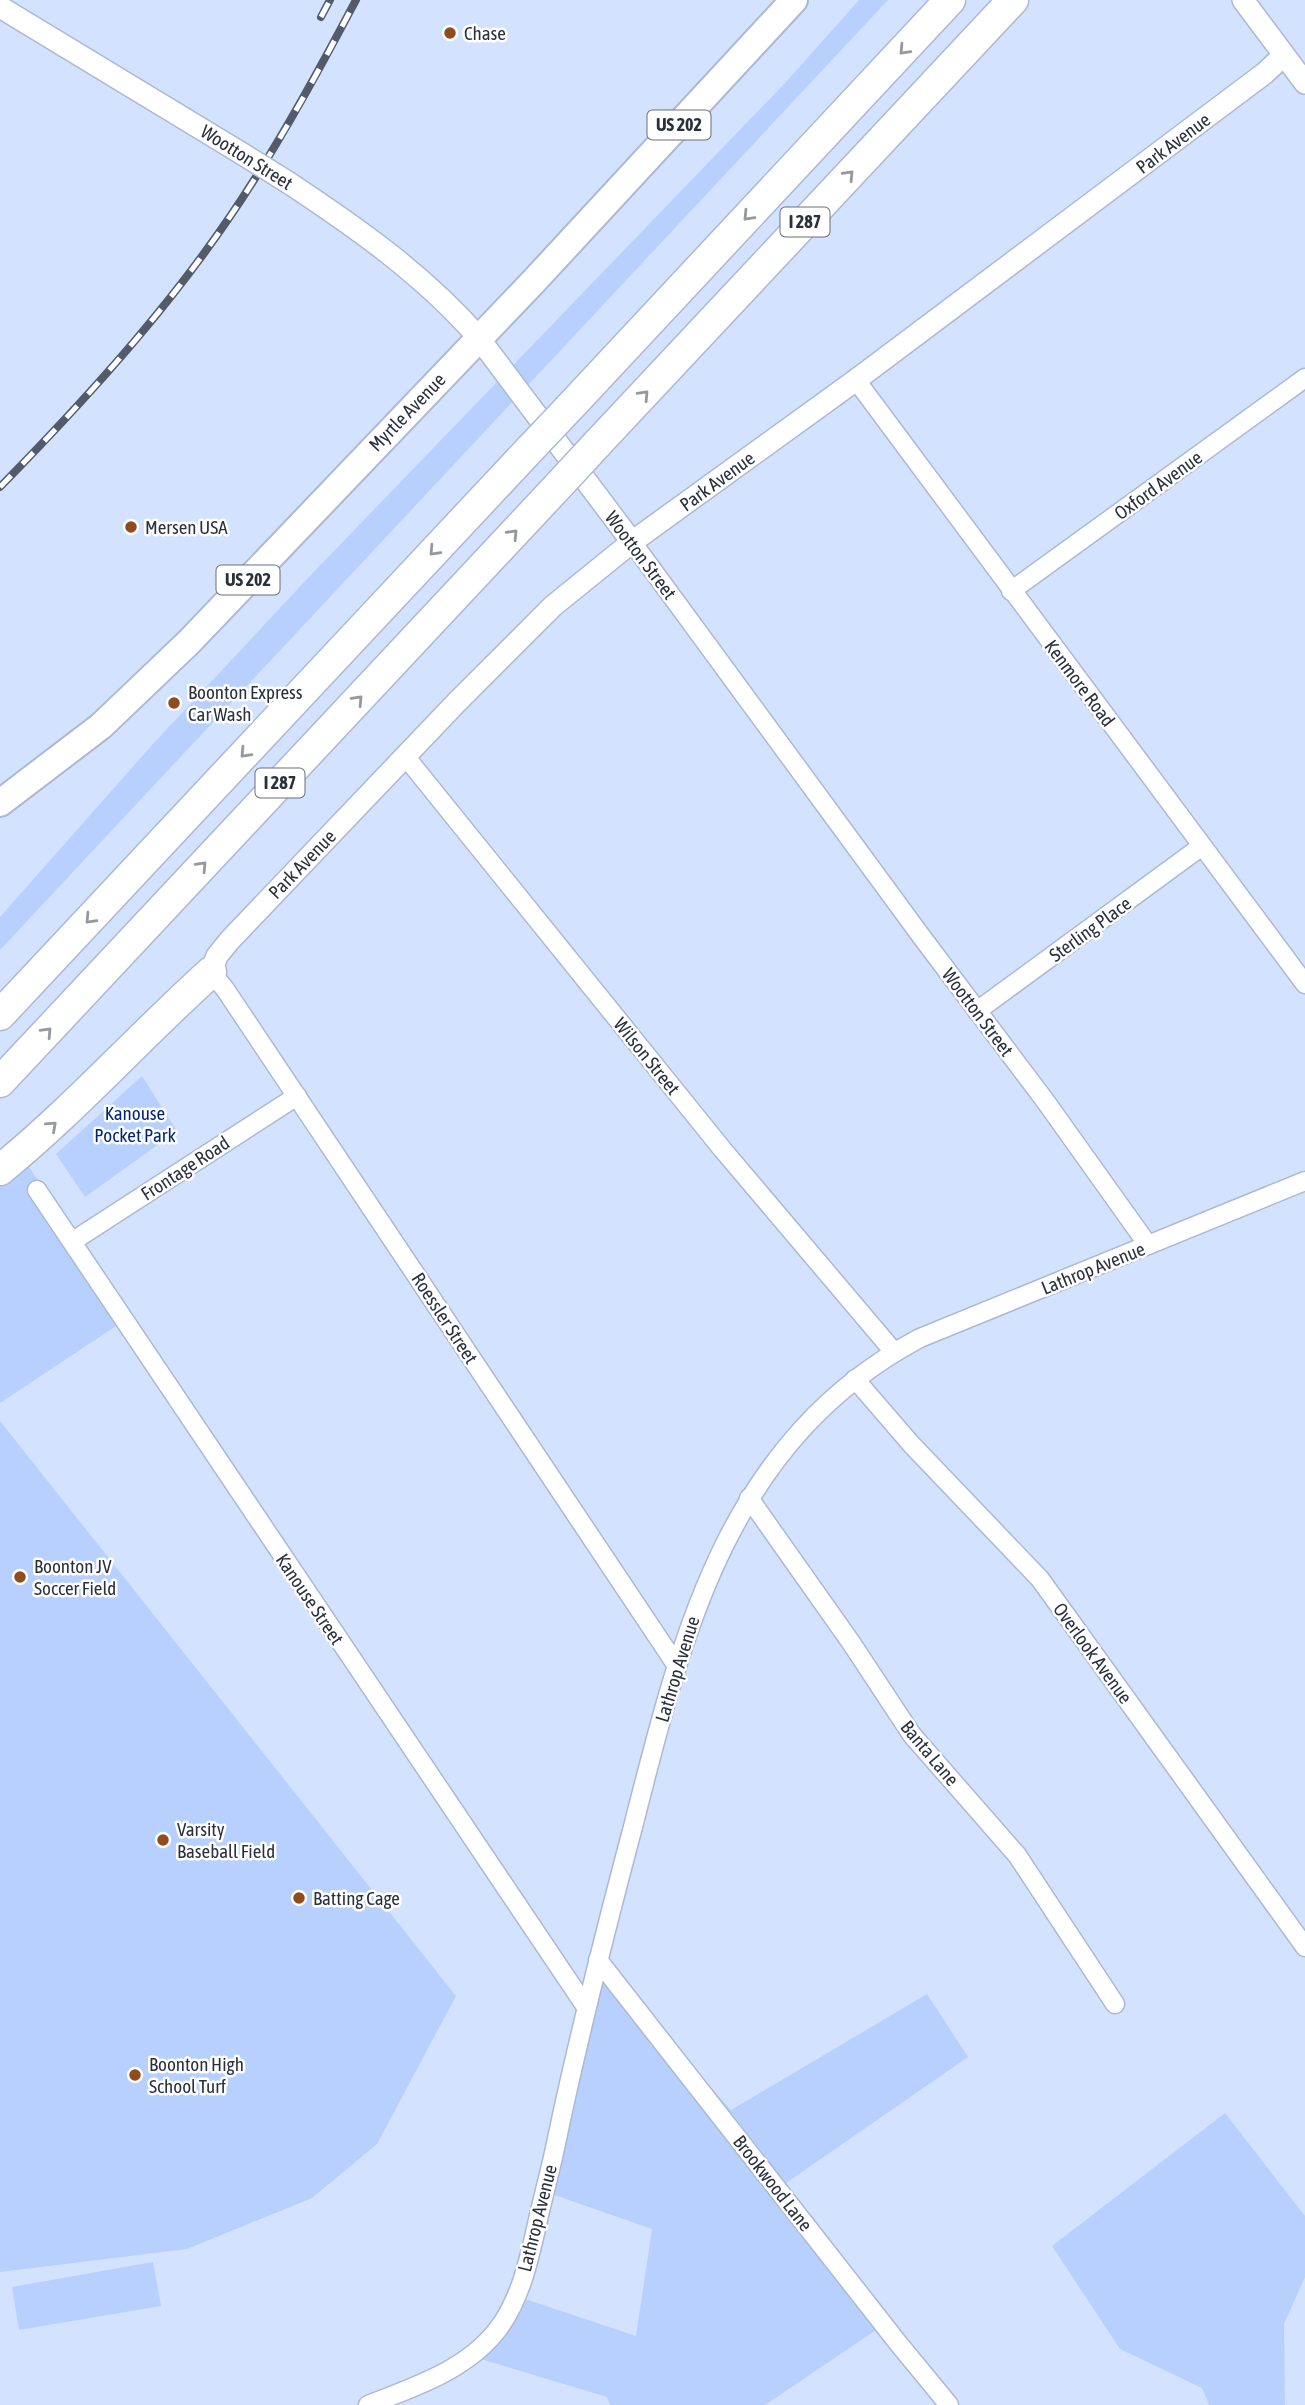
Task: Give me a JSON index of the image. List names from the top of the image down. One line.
{"streets":{"highway":["I 287"],"main road":["US 202","Myrtle Avenue"],"street":["Park Avenue","Wootton Street","Oxford Avenue","Kenmore Road","Sterling Place","Wilson Street","Frontage Road","Lathrop Avenue","Roessler Street","Kanouse Street","Overlook Avenue","Banta Lane","Brookwood Lane"]},"crossings":[["Park Avenue","Wootton Street"],["Park Avenue","Kenmore Road"],["Park Avenue","Wilson Street"],["Park Avenue","Roessler Street"],["Wootton Street","Myrtle Avenue"],["Wootton Street","Sterling Place"],["Wootton Street","Lathrop Avenue"],["Oxford Avenue","Kenmore Road"],["Kenmore Road","Sterling Place"],["Wilson Street","Lathrop Avenue"],["Frontage Road","Roessler Street"],["Frontage Road","Kanouse Street"],["Lathrop Avenue","Roessler Street"],["Lathrop Avenue","Kanouse Street"],["Lathrop Avenue","Overlook Avenue"],["Lathrop Avenue","Banta Lane"],["Lathrop Avenue","Brookwood Lane"]],"parks":["Kanouse Pocket Park"],"places":["Chase","Mersen USA","Boonton Express Car Wash","Boonton JV Soccer Field","Varsity Baseball Field","Batting Cage","Boonton High School Turf"]}
